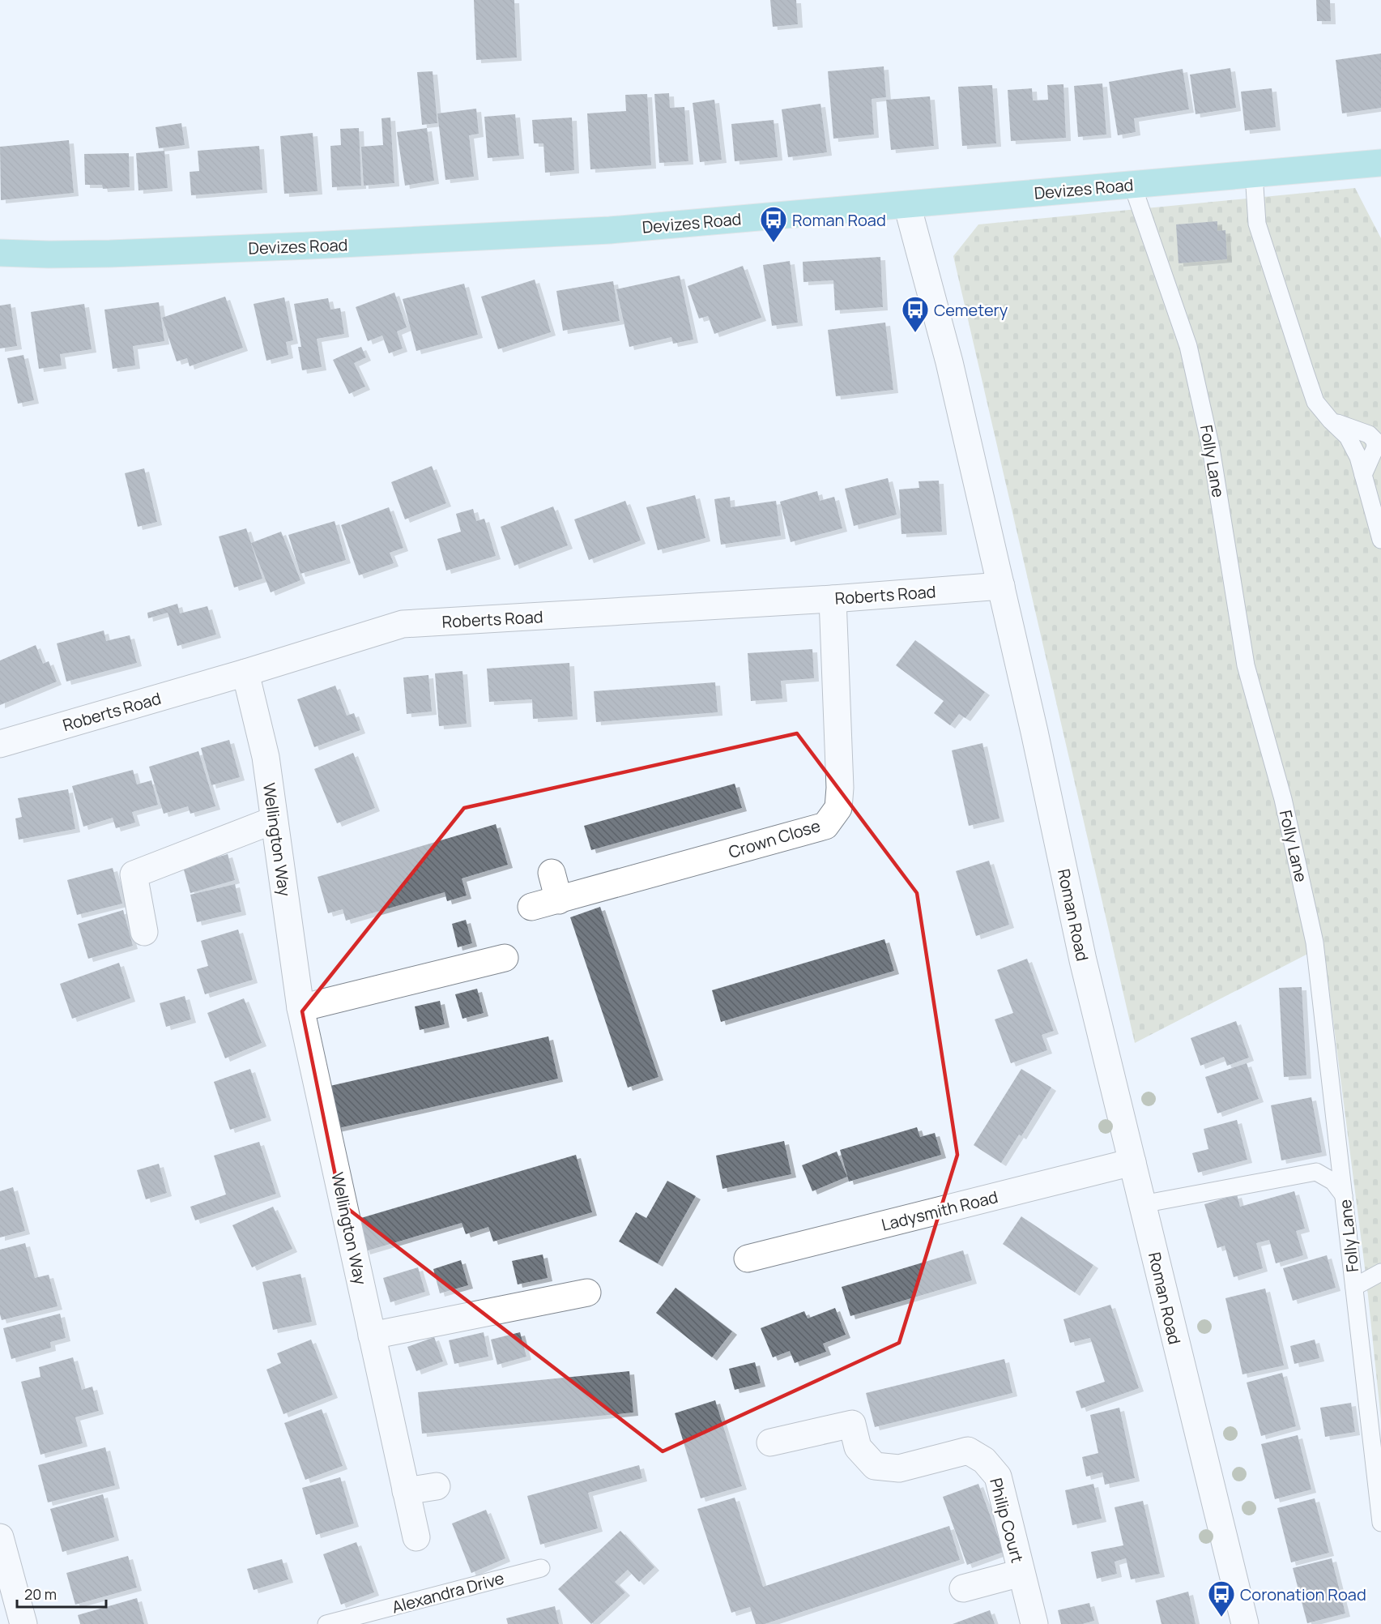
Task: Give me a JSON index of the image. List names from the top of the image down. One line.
{"streets":{"main road":["Devizes Road"],"street":["Roberts Road","Crown Close","Wellington Way","Roman Road","Ladysmith Road","Philip Court"],"lane":["Folly Lane","Alexandra Drive"]},"crossings":[["Devizes Road","Folly Lane"],["Devizes Road","Roman Road"],["Roberts Road","Crown Close"],["Roberts Road","Wellington Way"],["Roberts Road","Roman Road"],["Roman Road","Ladysmith Road"]],"places":{"bus stop":["Roman Road","Cemetery","Coronation Road"]},"scale_bar":"20 m"}
